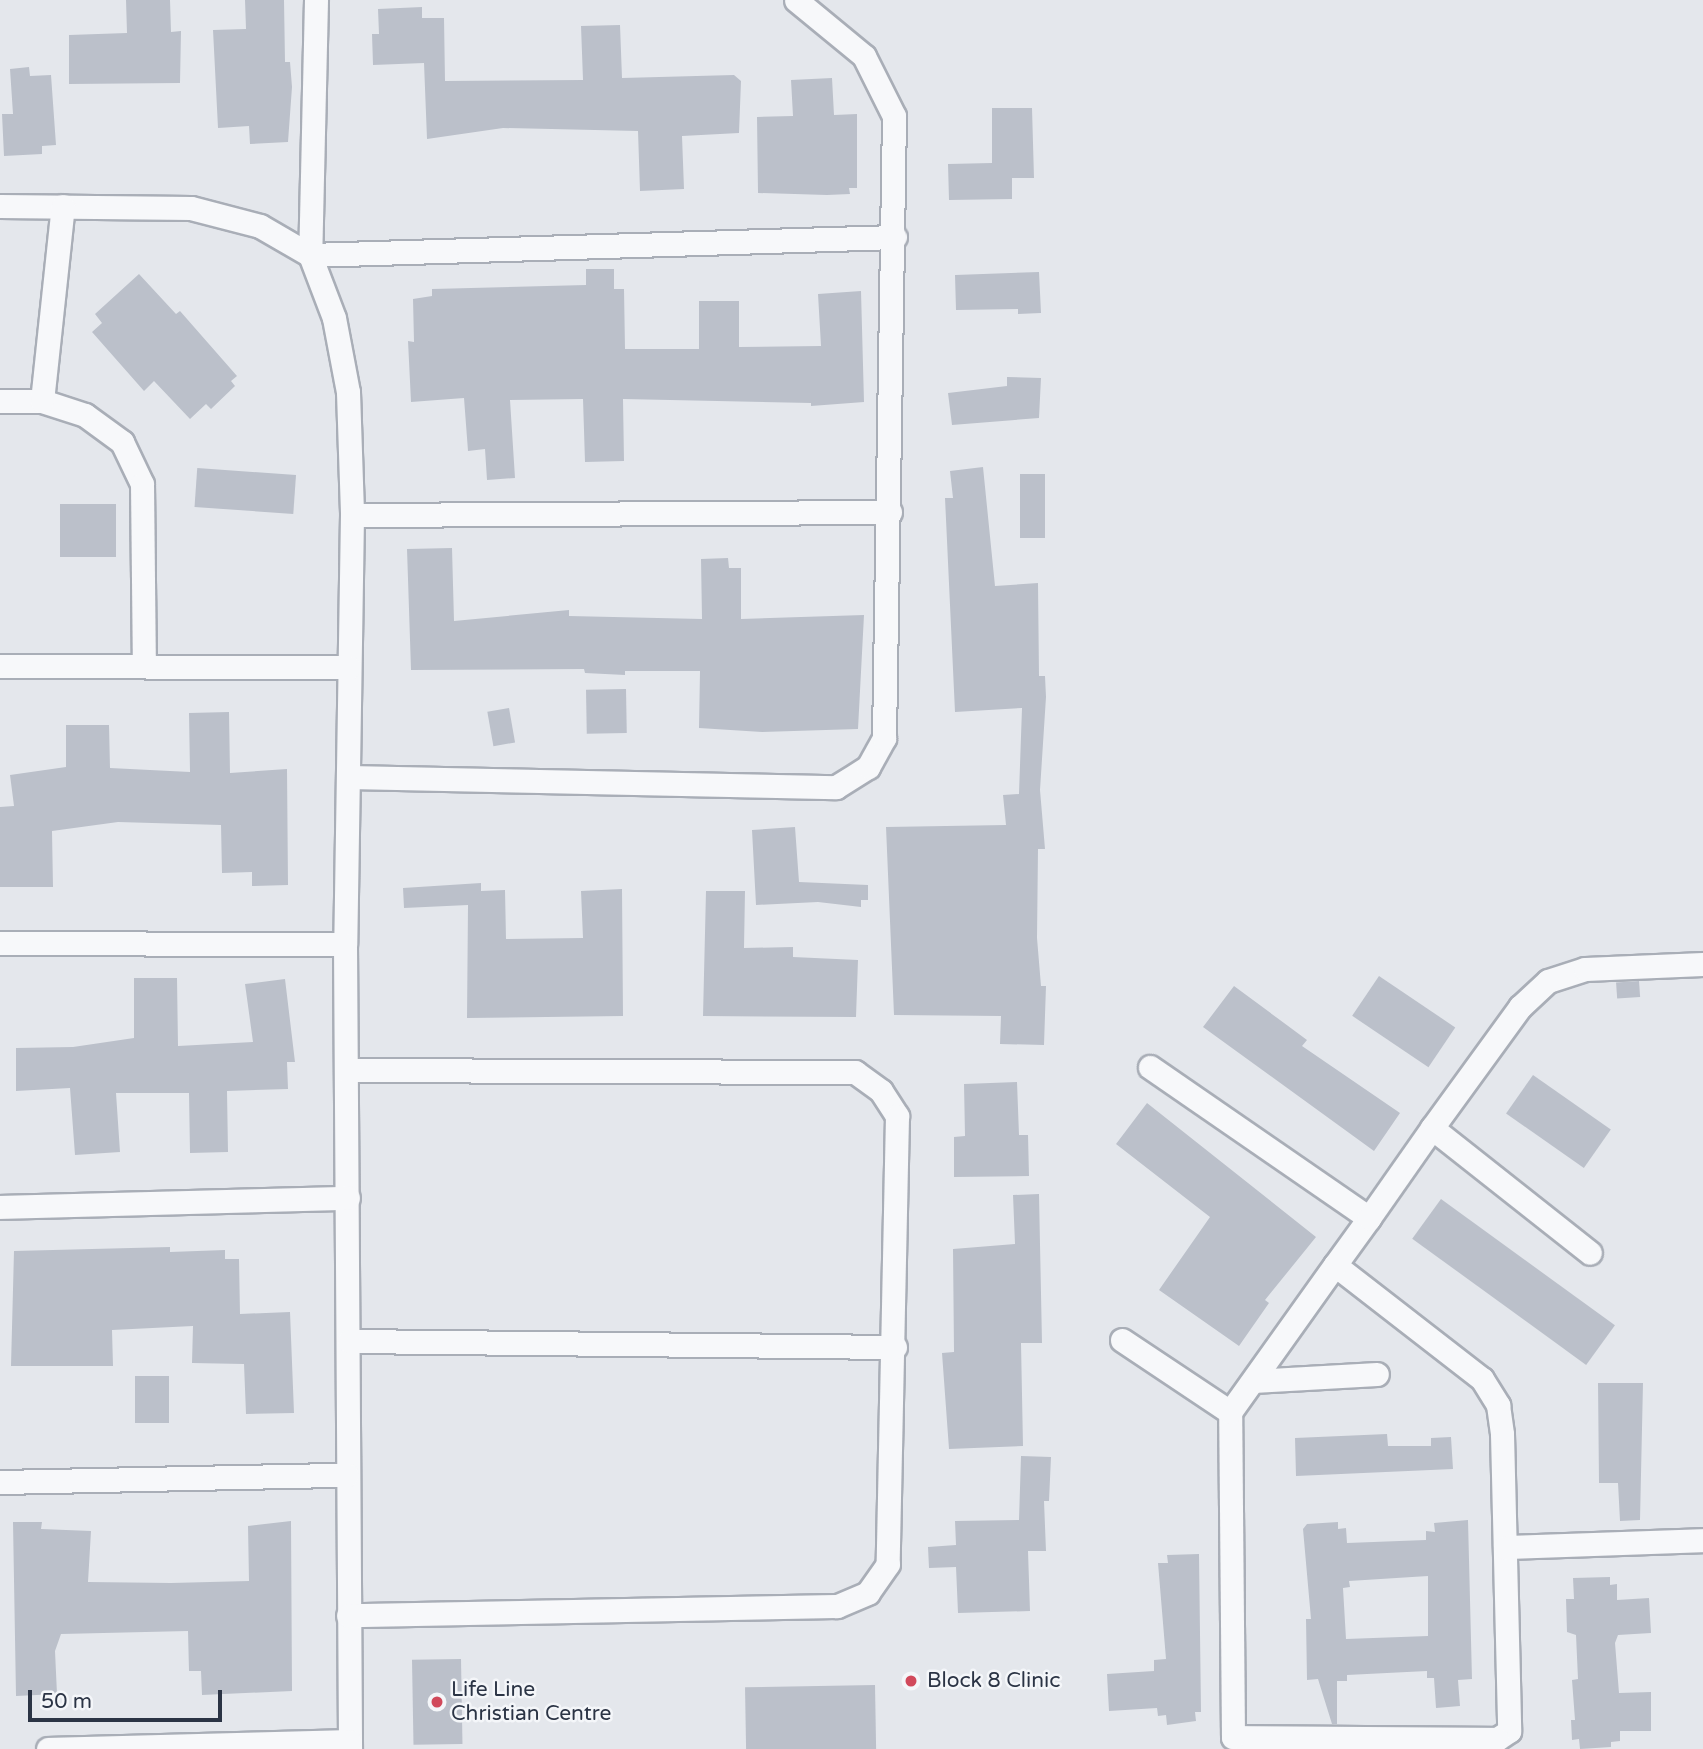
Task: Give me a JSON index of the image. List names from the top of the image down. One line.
{"places":["Block 8 Clinic","Life Line Christian Centre"],"scale_bar":"50 m"}
